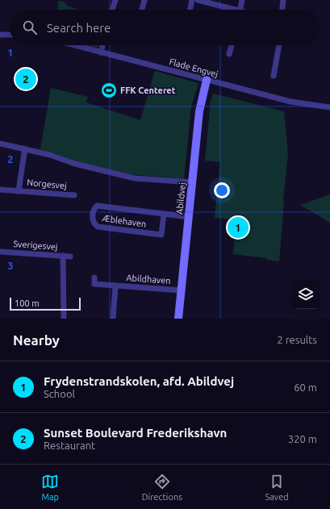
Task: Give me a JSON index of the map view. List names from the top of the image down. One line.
{"streets":{"street":["Flade Engvej","Norgesvej","Abildvej","Æblehaven","Sverigesvej","Abildhaven"]},"crossings":[["Flade Engvej","Abildvej"],["Abildvej","Æblehaven"],["Abildvej","Abildhaven"]],"places":{"sports":["FFK Centeret"]},"scale_bar":"100 m","page":{"search":"Search here","pins":["2","1"],"scale":"100 m","heading":["Nearby","2 results"],"list":[{"mark":"1","name":"Frydenstrandskolen, afd. Abildvej","note":"School","value":"60 m"},{"mark":"2","name":"Sunset Boulevard Frederikshavn","note":"Restaurant","value":"320 m"}],"nav":["Map","Directions","Saved"]},"grid":{"rows":["1","2","3"]}}
